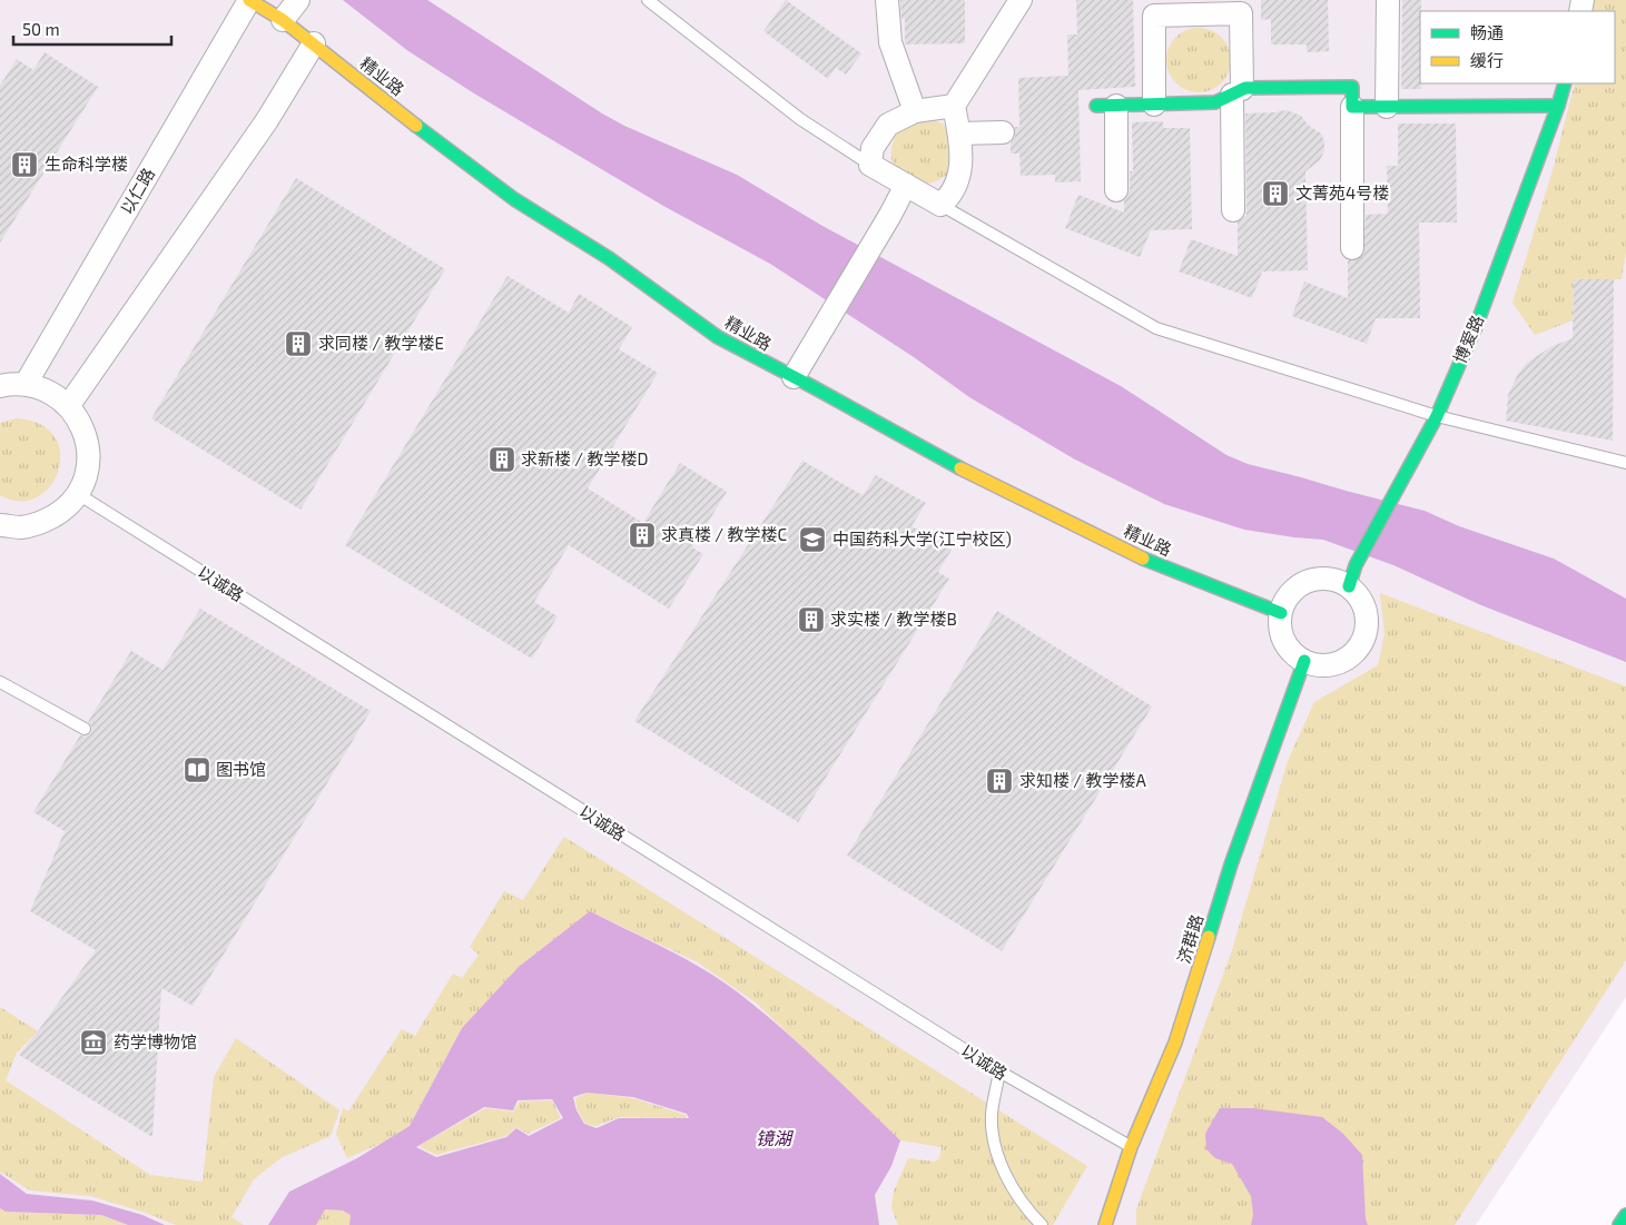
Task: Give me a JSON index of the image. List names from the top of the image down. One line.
{"streets":{"street":["精业路","以仁路","博爱路","济群路"],"lane":["以诚路"]},"crossings":[["精业路","以仁路"],["精业路","博爱路"],["精业路","济群路"],["博爱路","济群路"],["以诚路","济群路"]],"water":["镜湖"],"places":{"building":["生命科学楼","文菁苑4号楼","求同楼 / 教学楼E","求新楼 / 教学楼D","求真楼 / 教学楼C","求实楼 / 教学楼B","求知楼 / 教学楼A"],"school or university":["中国药科大学(江宁校区)"],"library":["图书馆"],"museum":["药学博物馆"]},"legend":["畅通","缓行"],"scale_bar":"50 m"}
